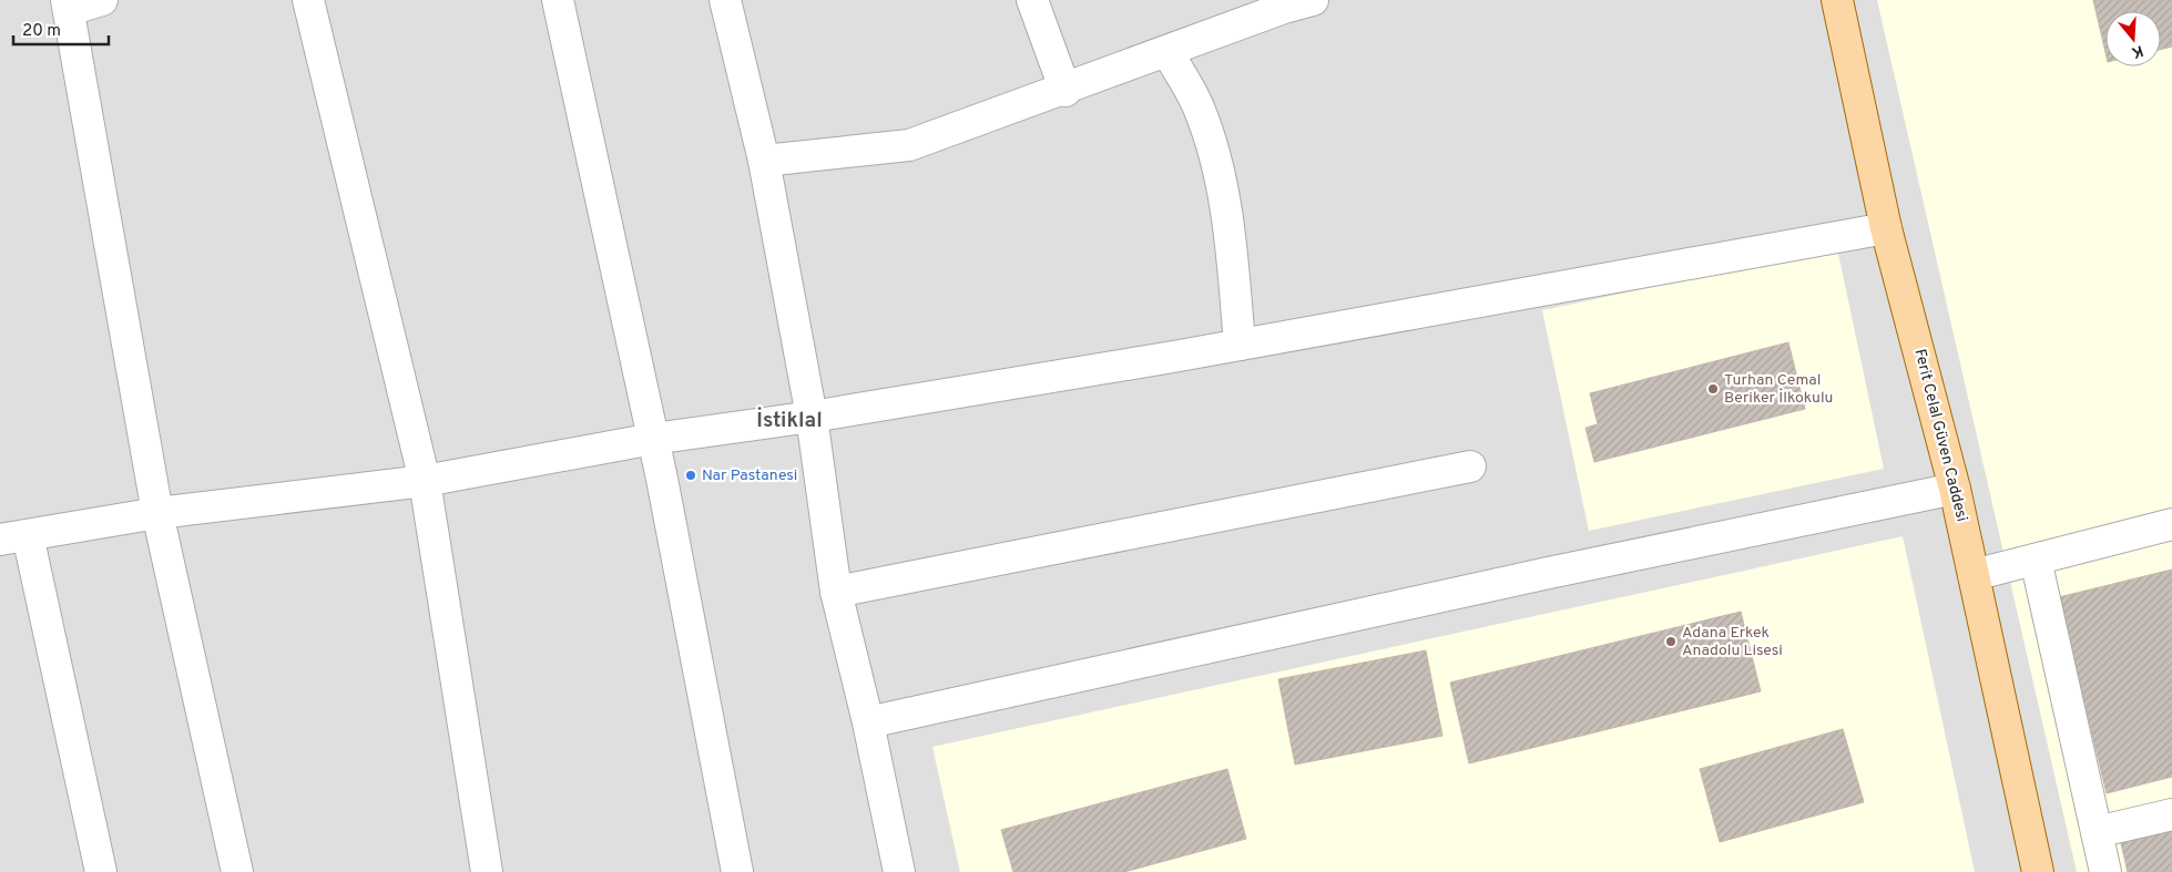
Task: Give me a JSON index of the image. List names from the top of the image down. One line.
{"streets":{"main road":["Ferit Celal Güven Caddesi"]},"districts":["İstiklal"],"places":["Turhan Cemal Beriker İlkokulu","Nar Pastanesi","Adana Erkek Anadolu Lisesi"],"scale_bar":"20 m","north":"bottom"}
